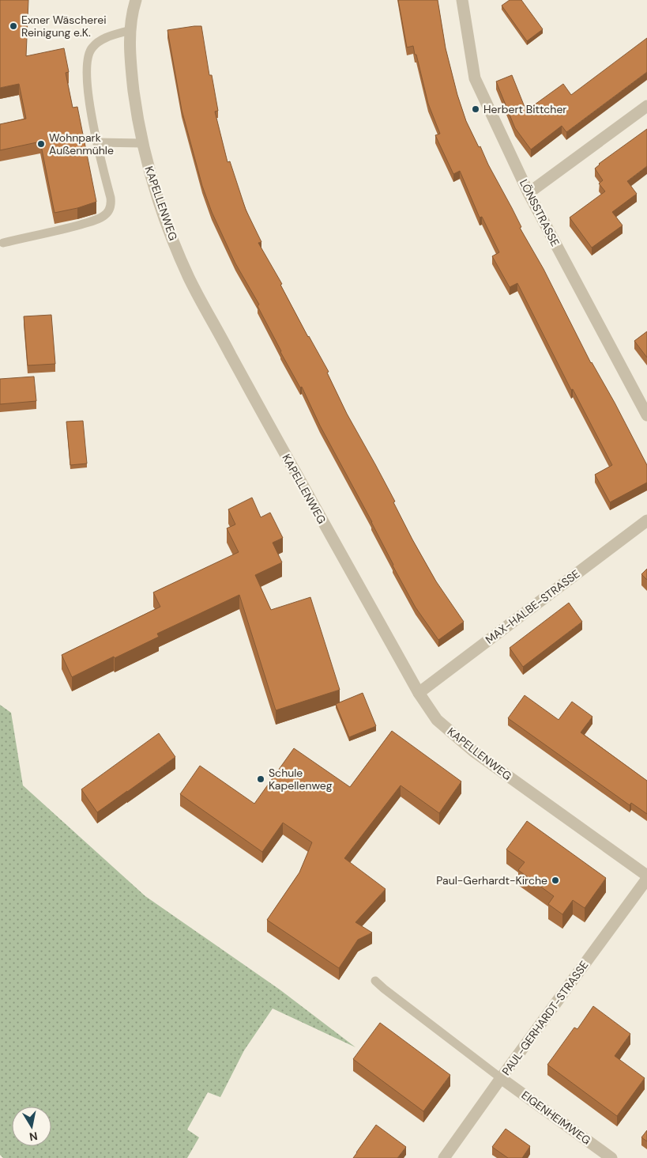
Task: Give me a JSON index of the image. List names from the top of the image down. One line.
{"streets":{"street":["KAPELLENWEG","LÖNSSTRASSE","MAX-HALBE-STRASSE","PAUL-GERHARDT-STRASSE","EIGENHEIMWEG"]},"crossings":[["KAPELLENWEG","MAX-HALBE-STRASSE"],["PAUL-GERHARDT-STRASSE","EIGENHEIMWEG"]],"places":["Exner Wäscherei Reinigung e.K.","Herbert Bittcher","Wohnpark Außenmühle","Schule Kapellenweg","Paul-Gerhardt-Kirche"],"north":"bottom"}
